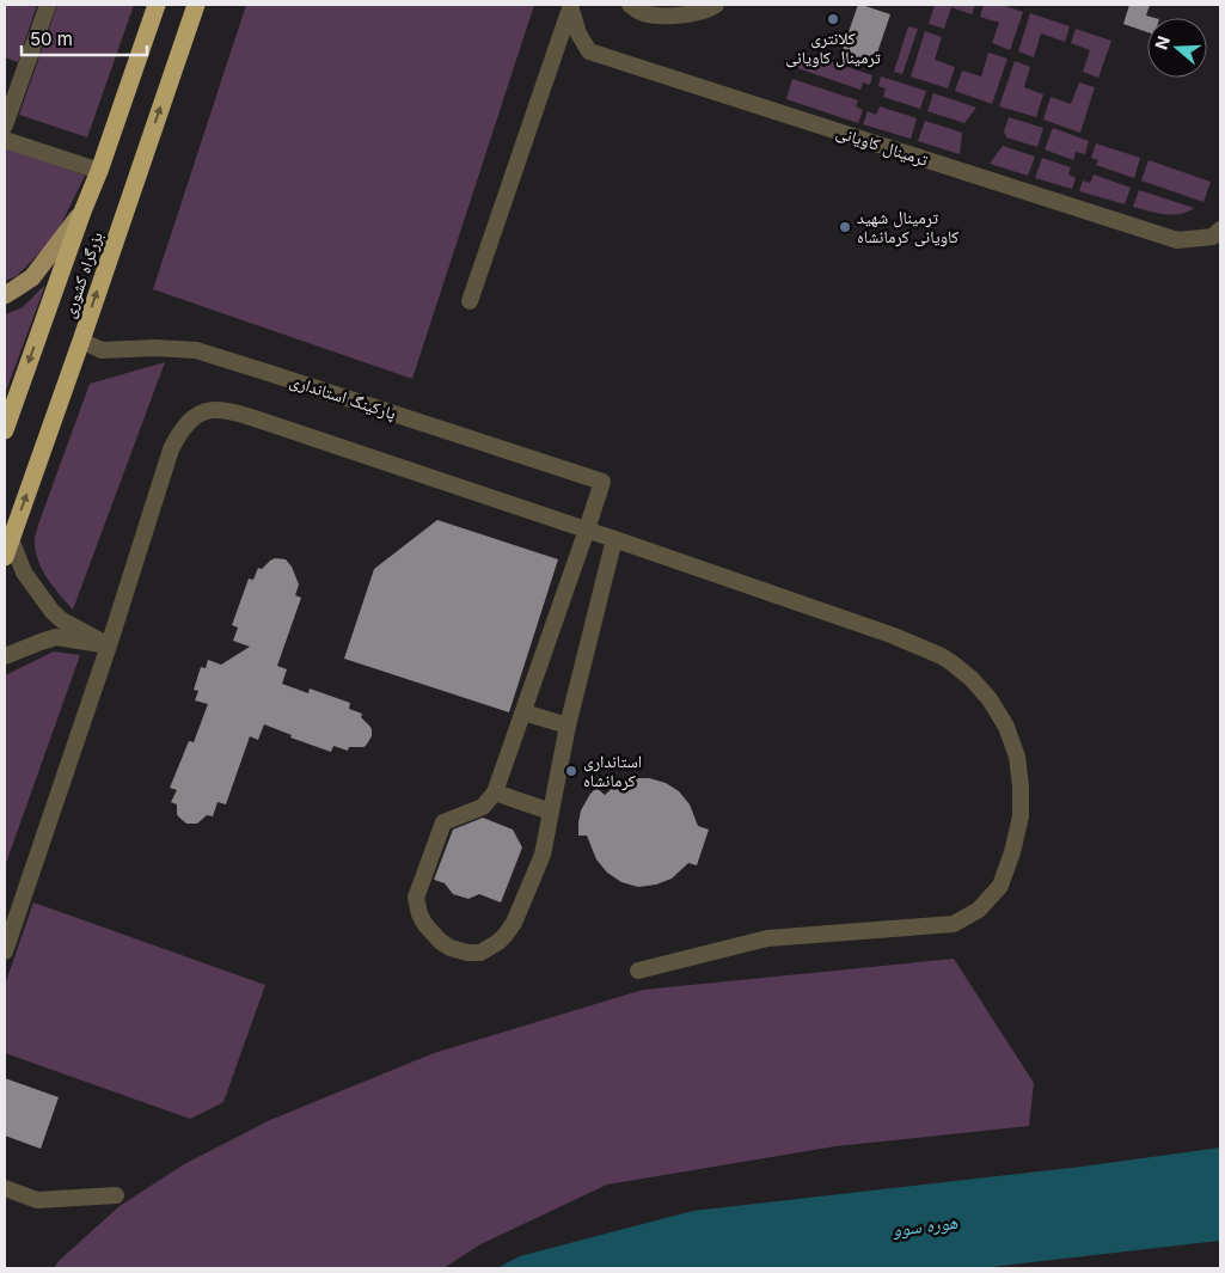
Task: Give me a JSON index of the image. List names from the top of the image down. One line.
{"streets":{"highway":["بزرگراه کشوری"],"street":["ترمینال کاویانی","پارکینگ استانداری"]},"crossings":[["بزرگراه کشوری","پارکینگ استانداری"]],"water":["هوره سوو"],"places":["کلانتری ترمینال کاویانی","ترمینال شهید کاویانی کرمانشاه","استانداری کرمانشاه"],"scale_bar":"50 m","north":"left"}
